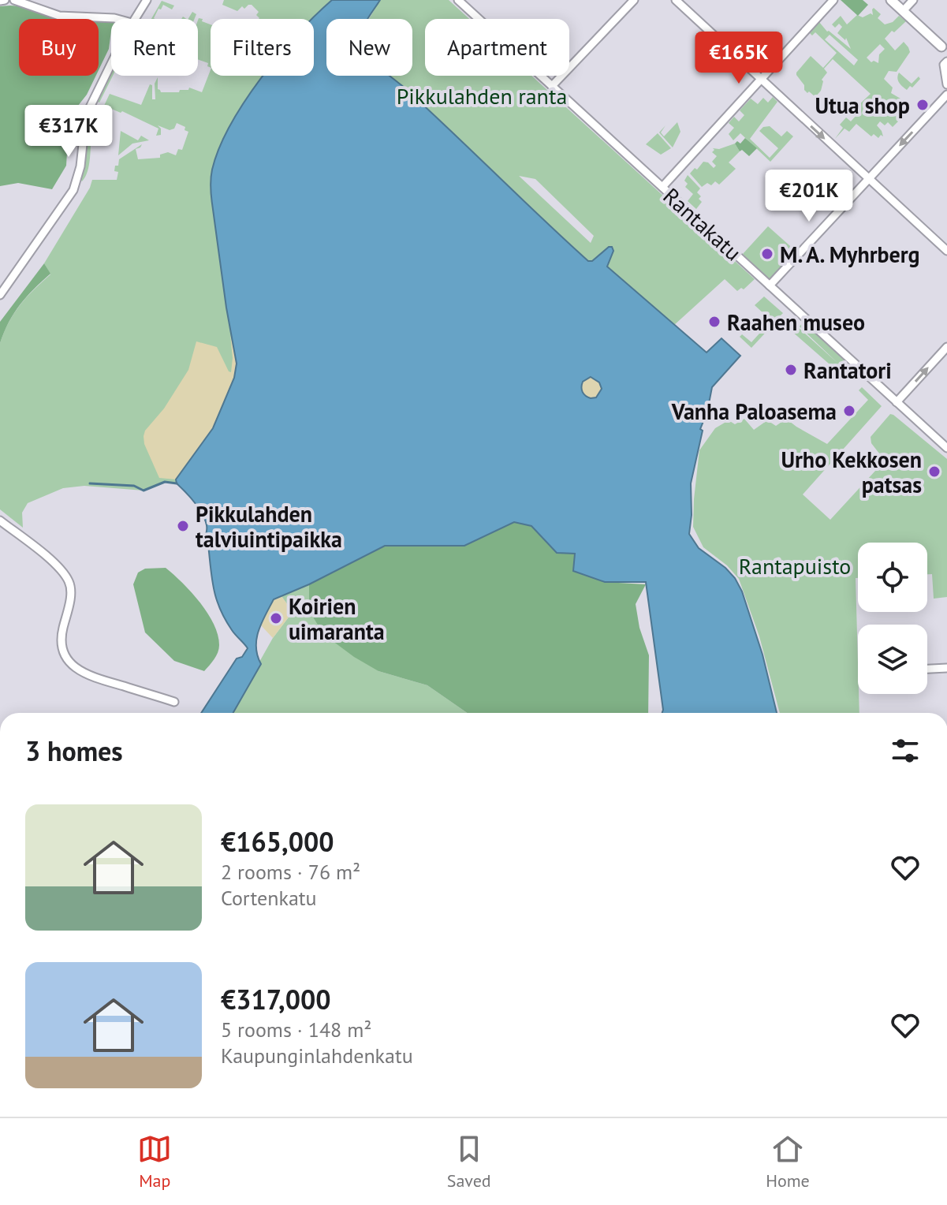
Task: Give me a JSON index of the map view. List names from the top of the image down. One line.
{"streets":{"street":["Rantakatu"]},"parks":["Pikkulahden ranta","Rantapuisto"],"places":["Utua shop","M. A. Myhrberg","Raahen museo","Rantatori","Vanha Paloasema","Urho Kekkosen patsas","Pikkulahden talviuintipaikka","Koirien uimaranta"],"page":{"chip":["Buy","Rent","Filters","New","Apartment"],"price":["€165K","€317K","€201K"],"heading":"3 homes","list":[{"name":"€165,000","note":"2 rooms · 76 m² · Cortenkatu"},{"name":"€317,000","note":"5 rooms · 148 m² · Kaupunginlahdenkatu"}],"tabs":["Map","Saved","Home"]}}
